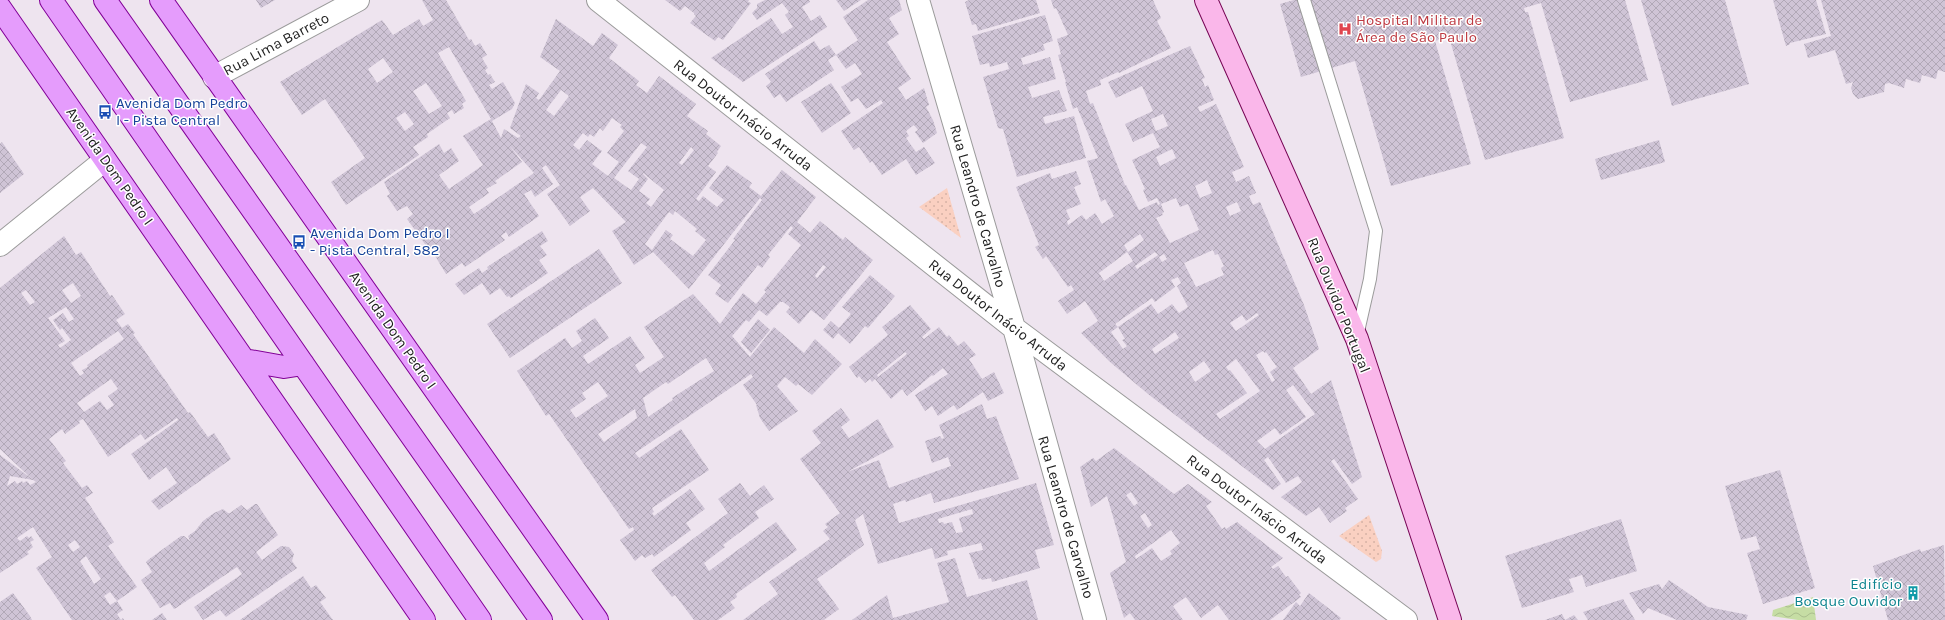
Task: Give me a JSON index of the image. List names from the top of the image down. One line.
{"streets":{"main road":["Avenida Dom Pedro I"],"street":["Rua Lima Barreto","Rua Doutor Inácio Arruda","Rua Leandro de Carvalho","Rua Ouvidor Portugal"]},"crossings":[["Rua Lima Barreto","Avenida Dom Pedro I"],["Rua Doutor Inácio Arruda","Rua Leandro de Carvalho"]],"places":{"hospital":["Hospital Militar de Área de São Paulo"],"bus stop":["Avenida Dom Pedro I - Pista Central","Avenida Dom Pedro I - Pista Central, 582"],"building":["Edifício Bosque Ouvidor"]}}
